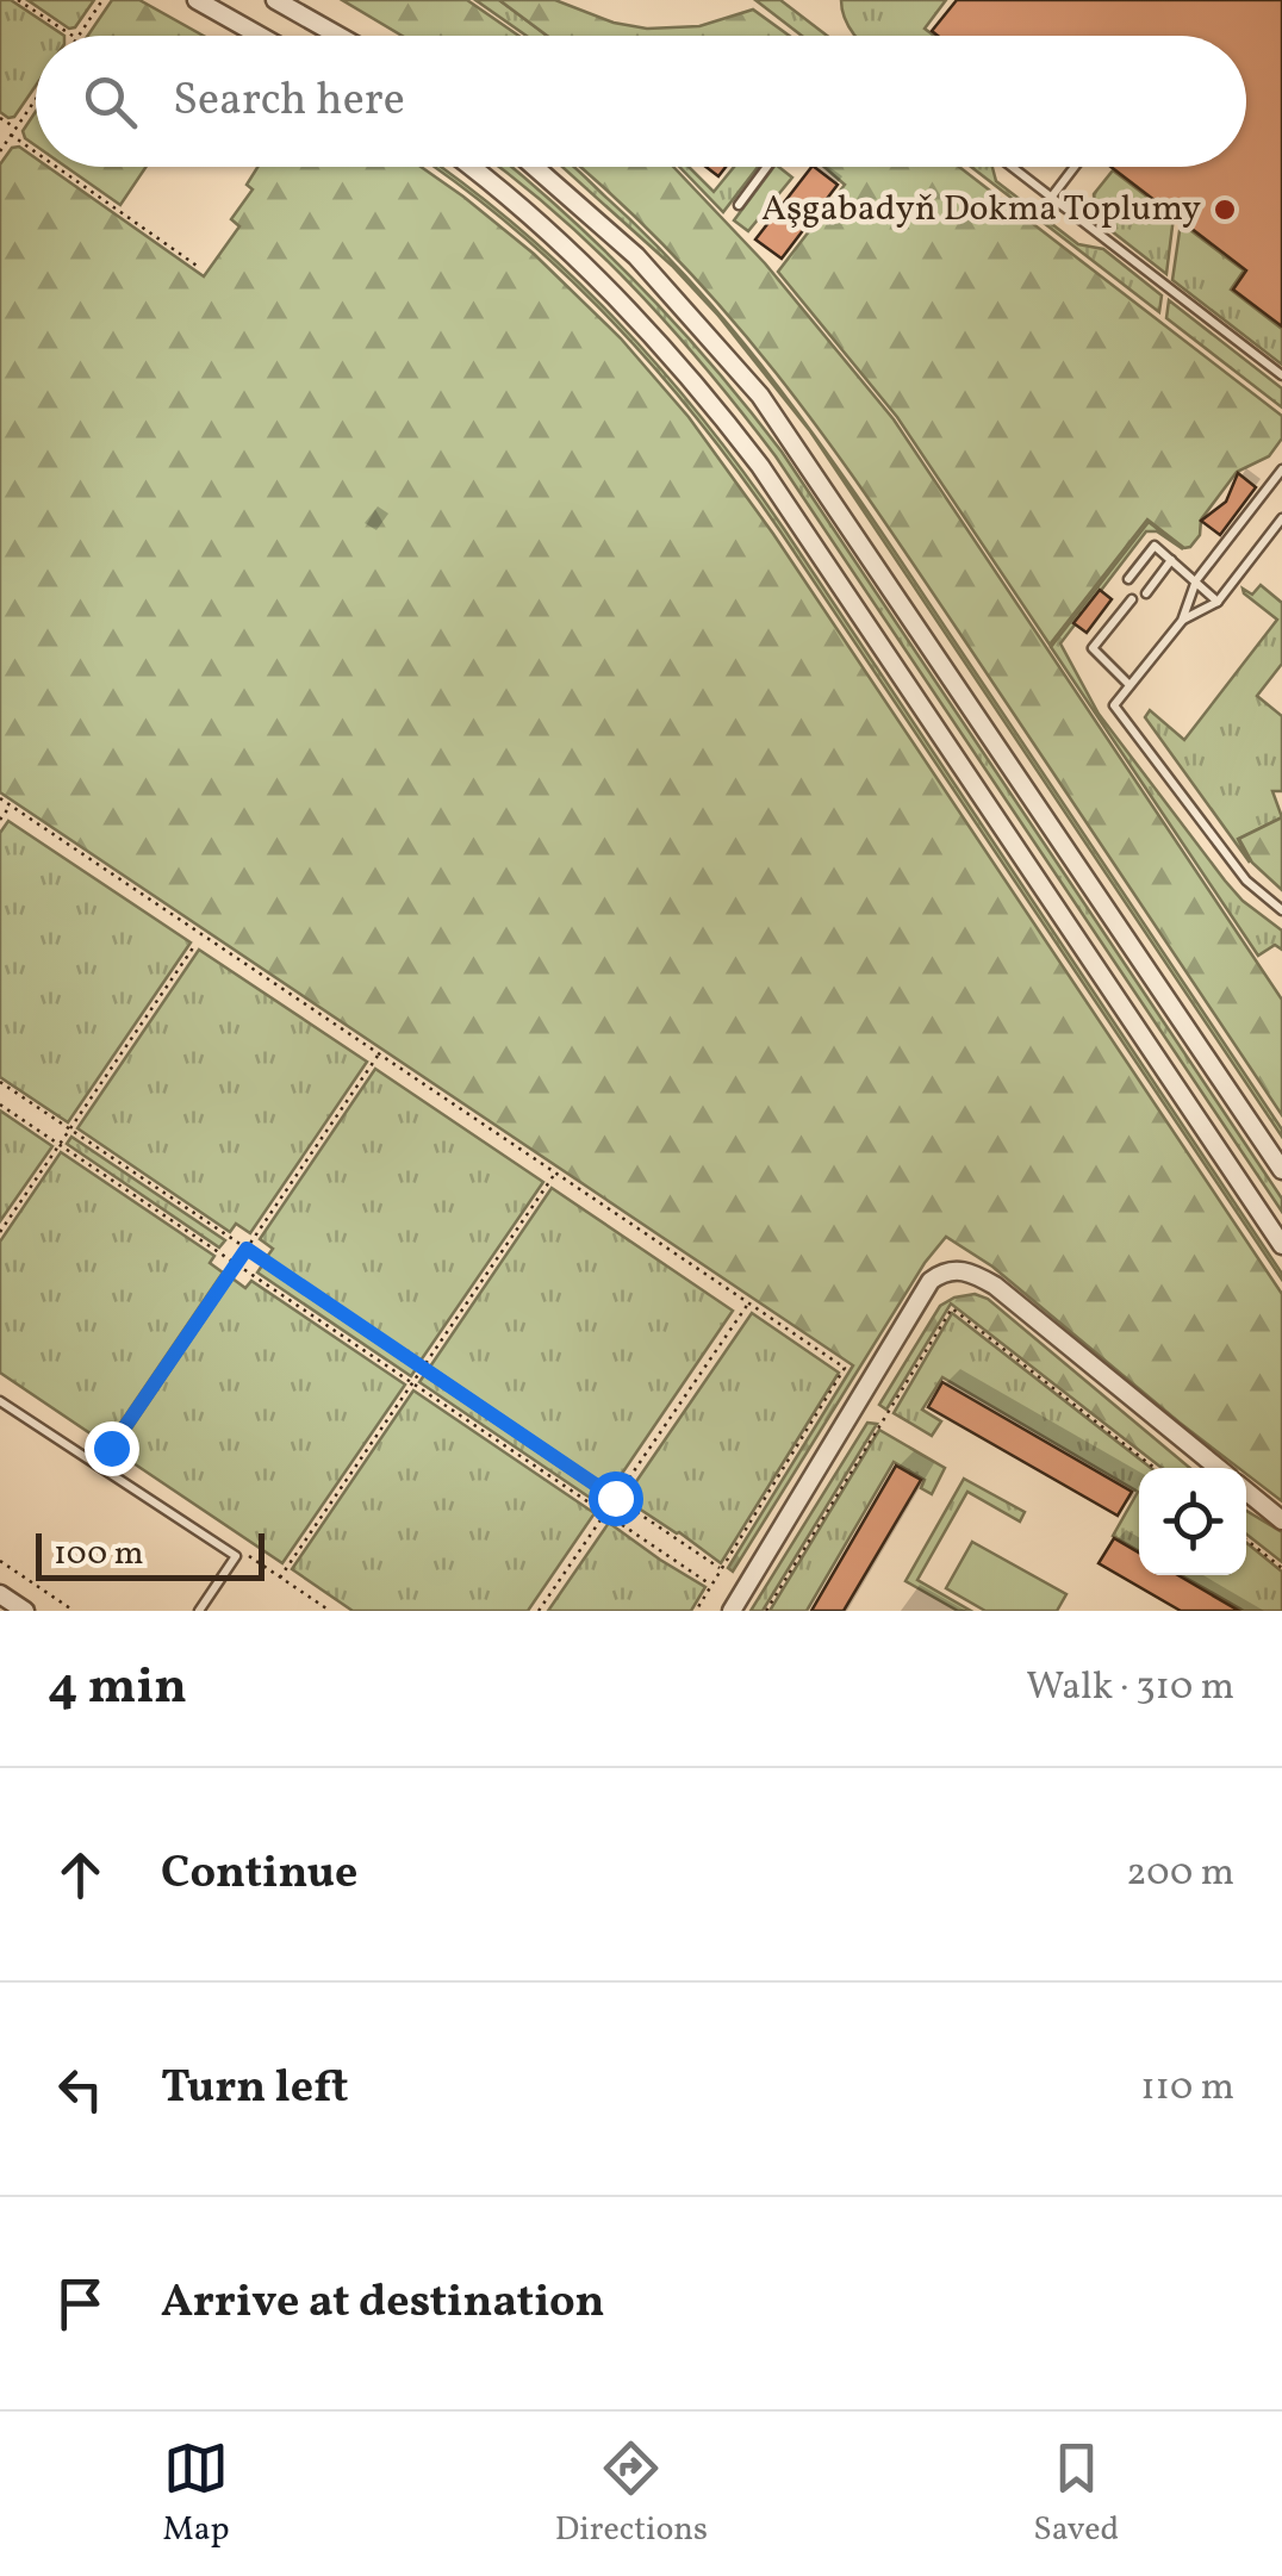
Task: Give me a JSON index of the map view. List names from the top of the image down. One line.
{"places":["Aşgabadyň Dokma Toplumy"],"scale_bar":"100 m","page":{"search":"Search here","scale":"100 m","heading":["4 min","Walk · 310 m"],"list":[["Continue","200 m"],["Turn left","110 m"],"Arrive at destination"],"nav":["Map","Directions","Saved"]}}
